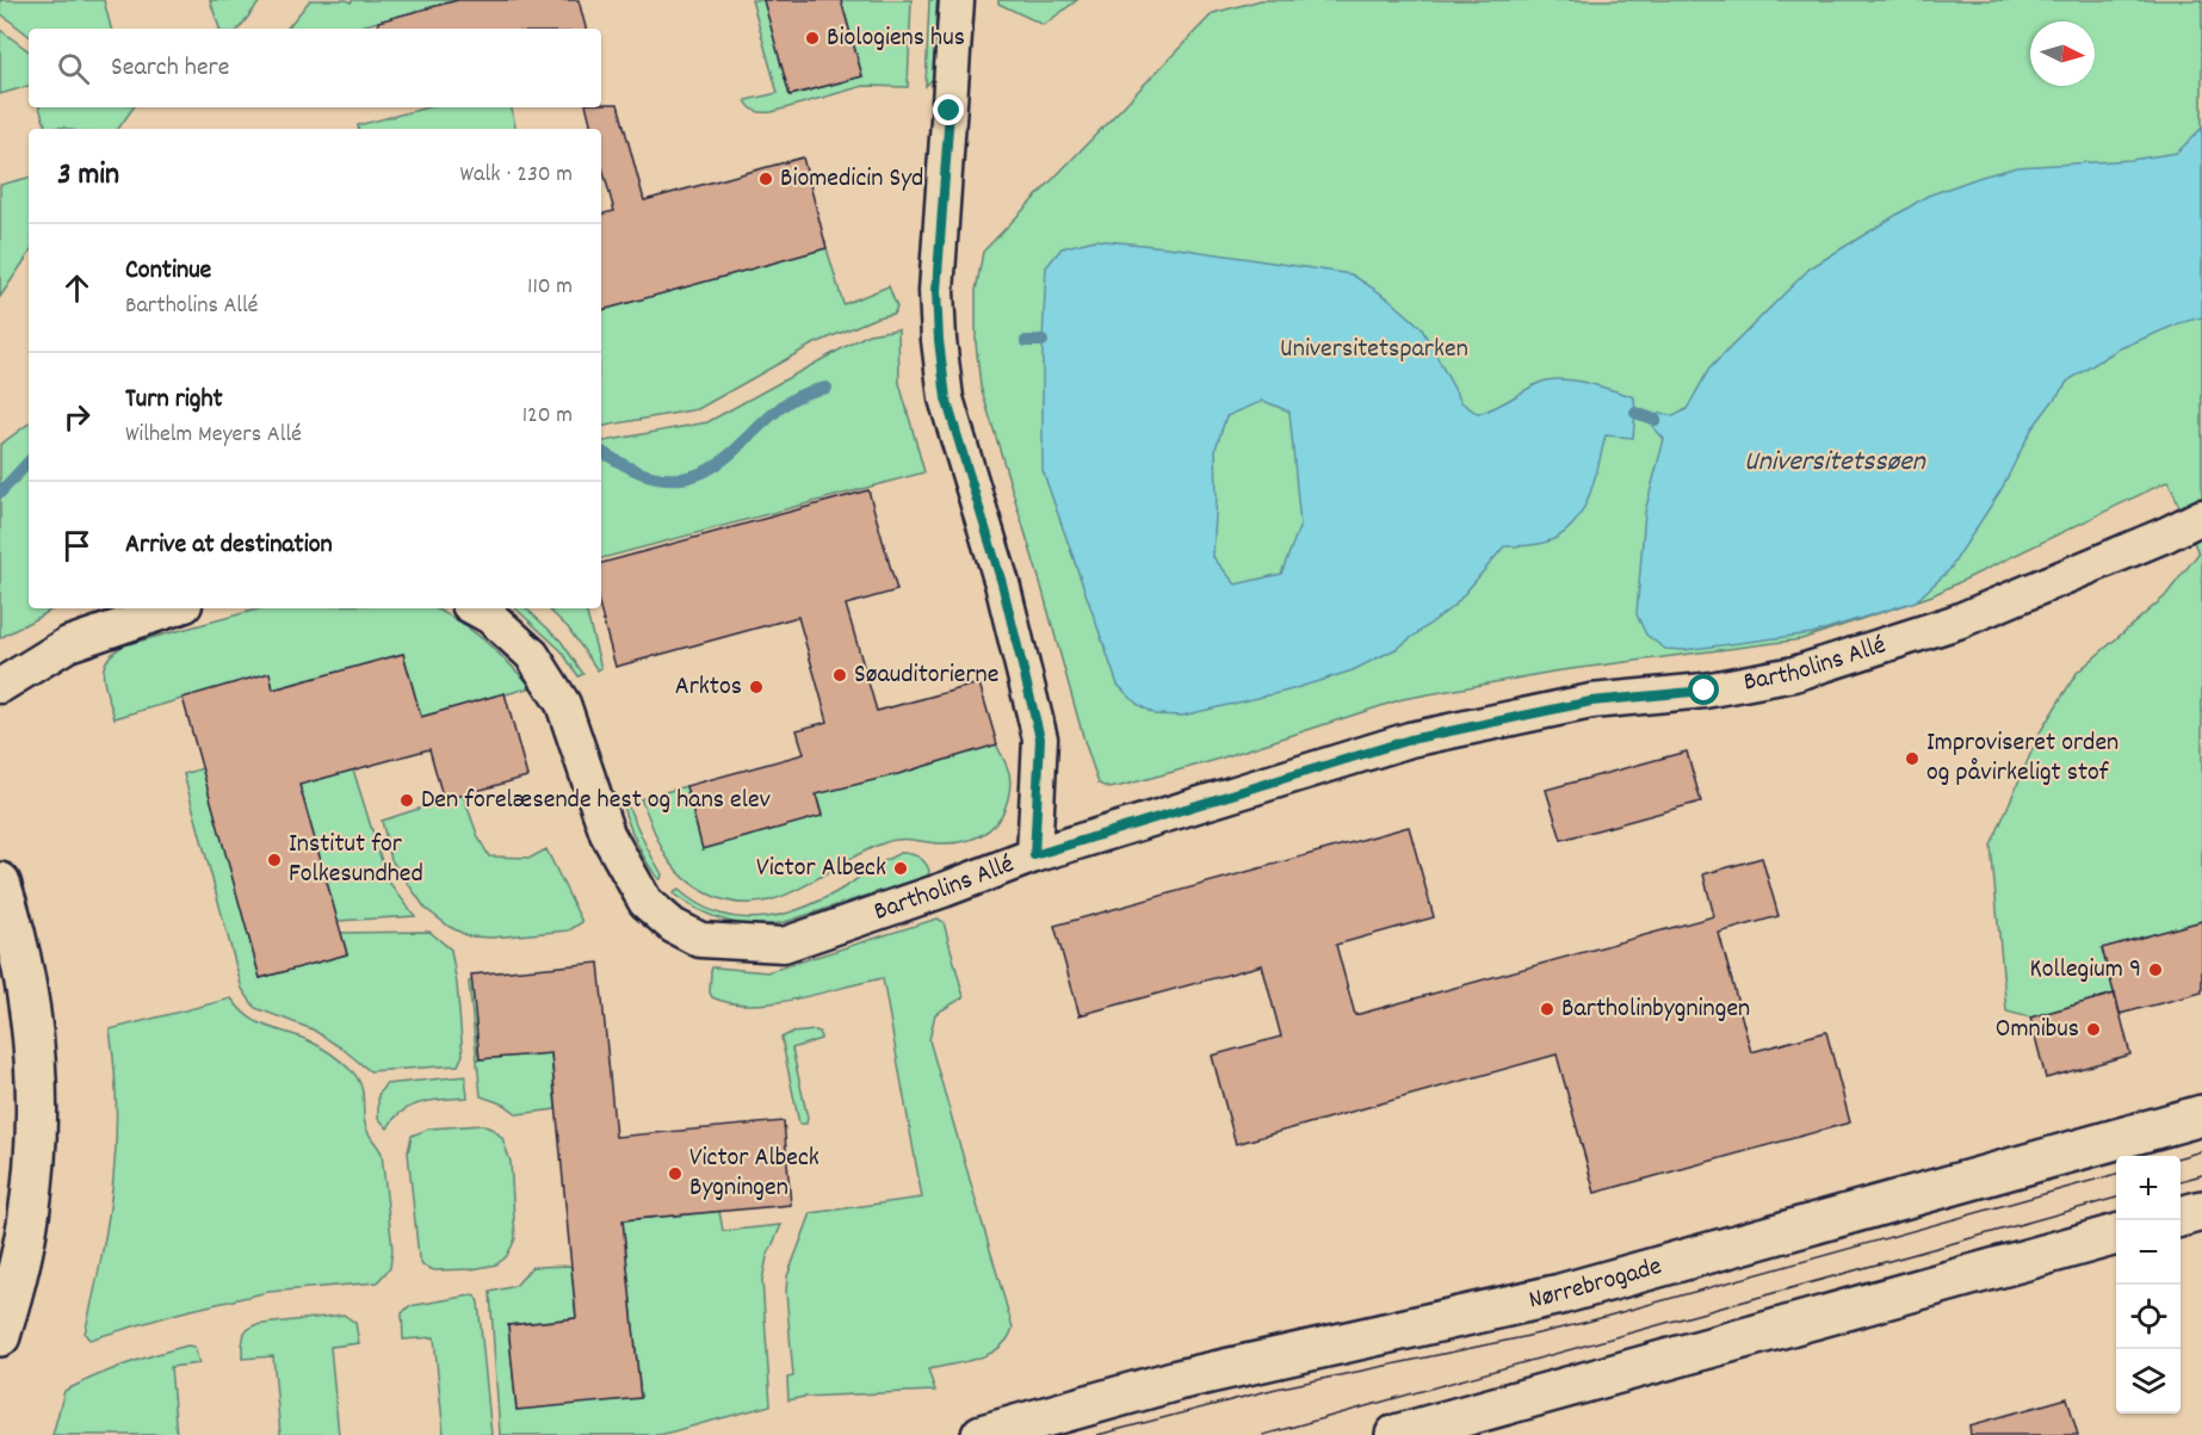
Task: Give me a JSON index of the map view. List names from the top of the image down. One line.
{"streets":{"main road":["Nørrebrogade"],"street":["Bartholins Allé"]},"water":["Universitetssøen"],"parks":["Universitetsparken"],"places":["Biologiens hus","Biomedicin Syd","Søauditorierne","Arktos","Improviseret orden og påvirkeligt stof","Den forelæsende hest og hans elev","Institut for Folkesundhed","Victor Albeck","Kollegium 9","Bartholinbygningen","Omnibus","Victor Albeck Bygningen"],"north":"right","page":{"search":"Search here","heading":["3 min","Walk · 230 m"],"list":[["Continue","Bartholins Allé","110 m"],["Turn right","Wilhelm Meyers Allé","120 m"],"Arrive at destination"],"map_buttons":["+","−"]}}
